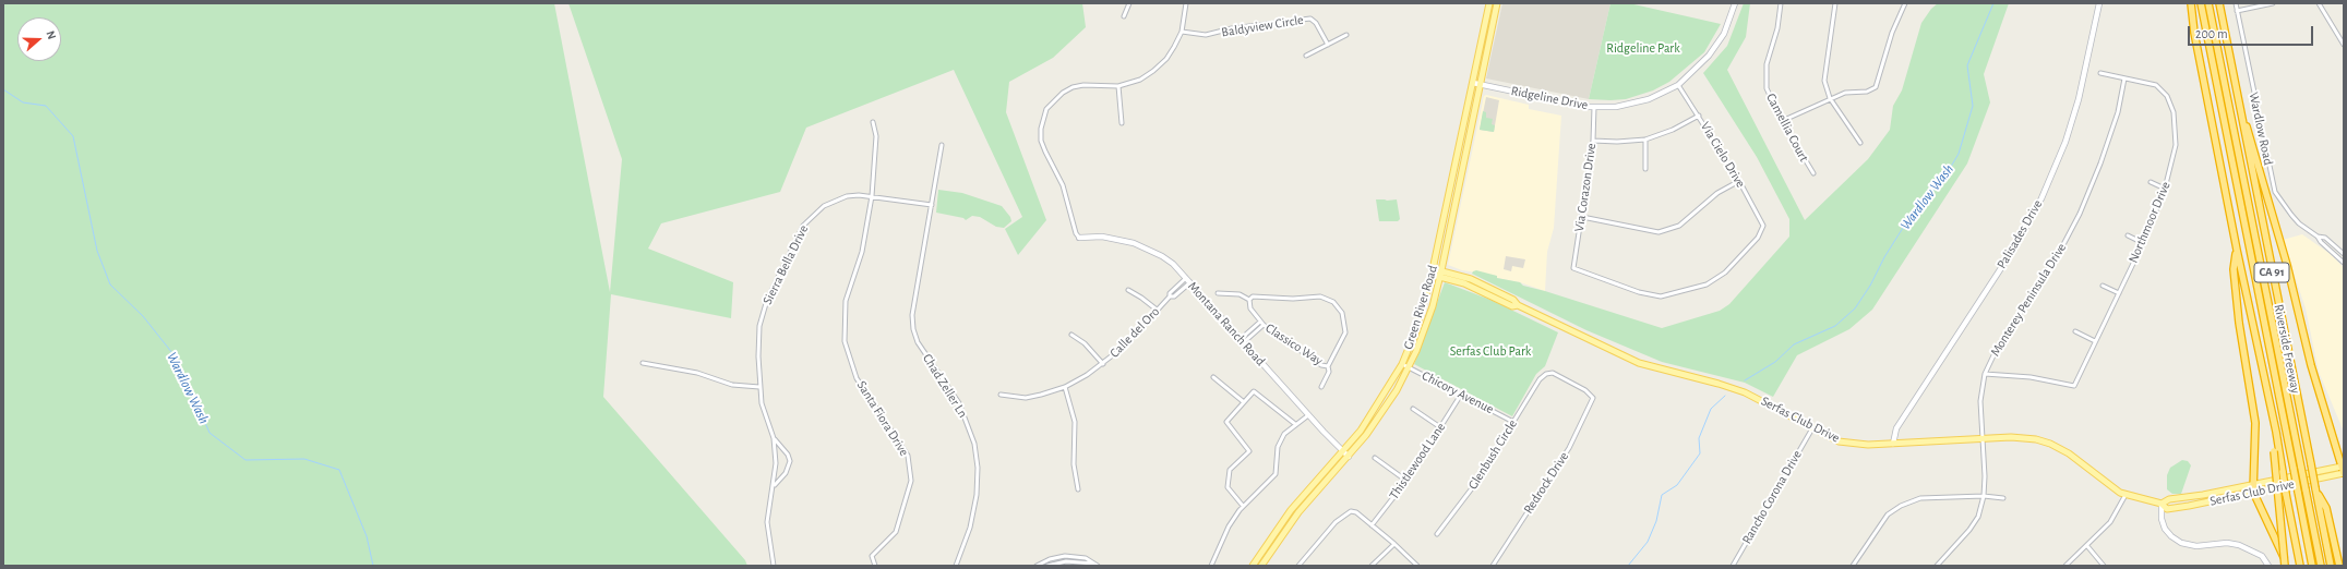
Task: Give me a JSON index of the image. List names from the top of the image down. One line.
{"streets":{"highway":["CA 91","Riverside Freeway"],"main road":["Green River Road","Serfas Club Drive"],"street":["Baldyview Circle","Ridgeline Drive","Camellia Court","Wardlow Road","Via Cielo Drive","Via Corazon Drive","Northmoor Drive","Palisades Drive","Sierra Bella Drive","Monterey Peninsula Drive","Montana Ranch Road","Calle del Oro","Classico Way","Chad Zeller Ln","Chicory Avenue","Santa Fiora Drive","Glenbush Circle","Thistlewood Lane","Redrock Drive","Rancho Corona Drive"]},"crossings":[["Ridgeline Drive","Via Cielo Drive"],["Ridgeline Drive","Via Corazon Drive"],["Ridgeline Drive","Green River Road"],["Via Cielo Drive","Via Corazon Drive"],["Northmoor Drive","Monterey Peninsula Drive"],["Palisades Drive","Serfas Club Drive"],["Sierra Bella Drive","Chad Zeller Ln"],["Sierra Bella Drive","Santa Fiora Drive"],["Monterey Peninsula Drive","Serfas Club Drive"],["Green River Road","Montana Ranch Road"],["Green River Road","Chicory Avenue"],["Green River Road","Serfas Club Drive"],["Montana Ranch Road","Calle del Oro"],["Chicory Avenue","Glenbush Circle"],["Chicory Avenue","Thistlewood Lane"],["Serfas Club Drive","Rancho Corona Drive"],["Glenbush Circle","Redrock Drive"]],"water":["Wardlow Wash"],"parks":["Ridgeline Park","Serfas Club Park"],"scale_bar":"200 m","north":"right"}
